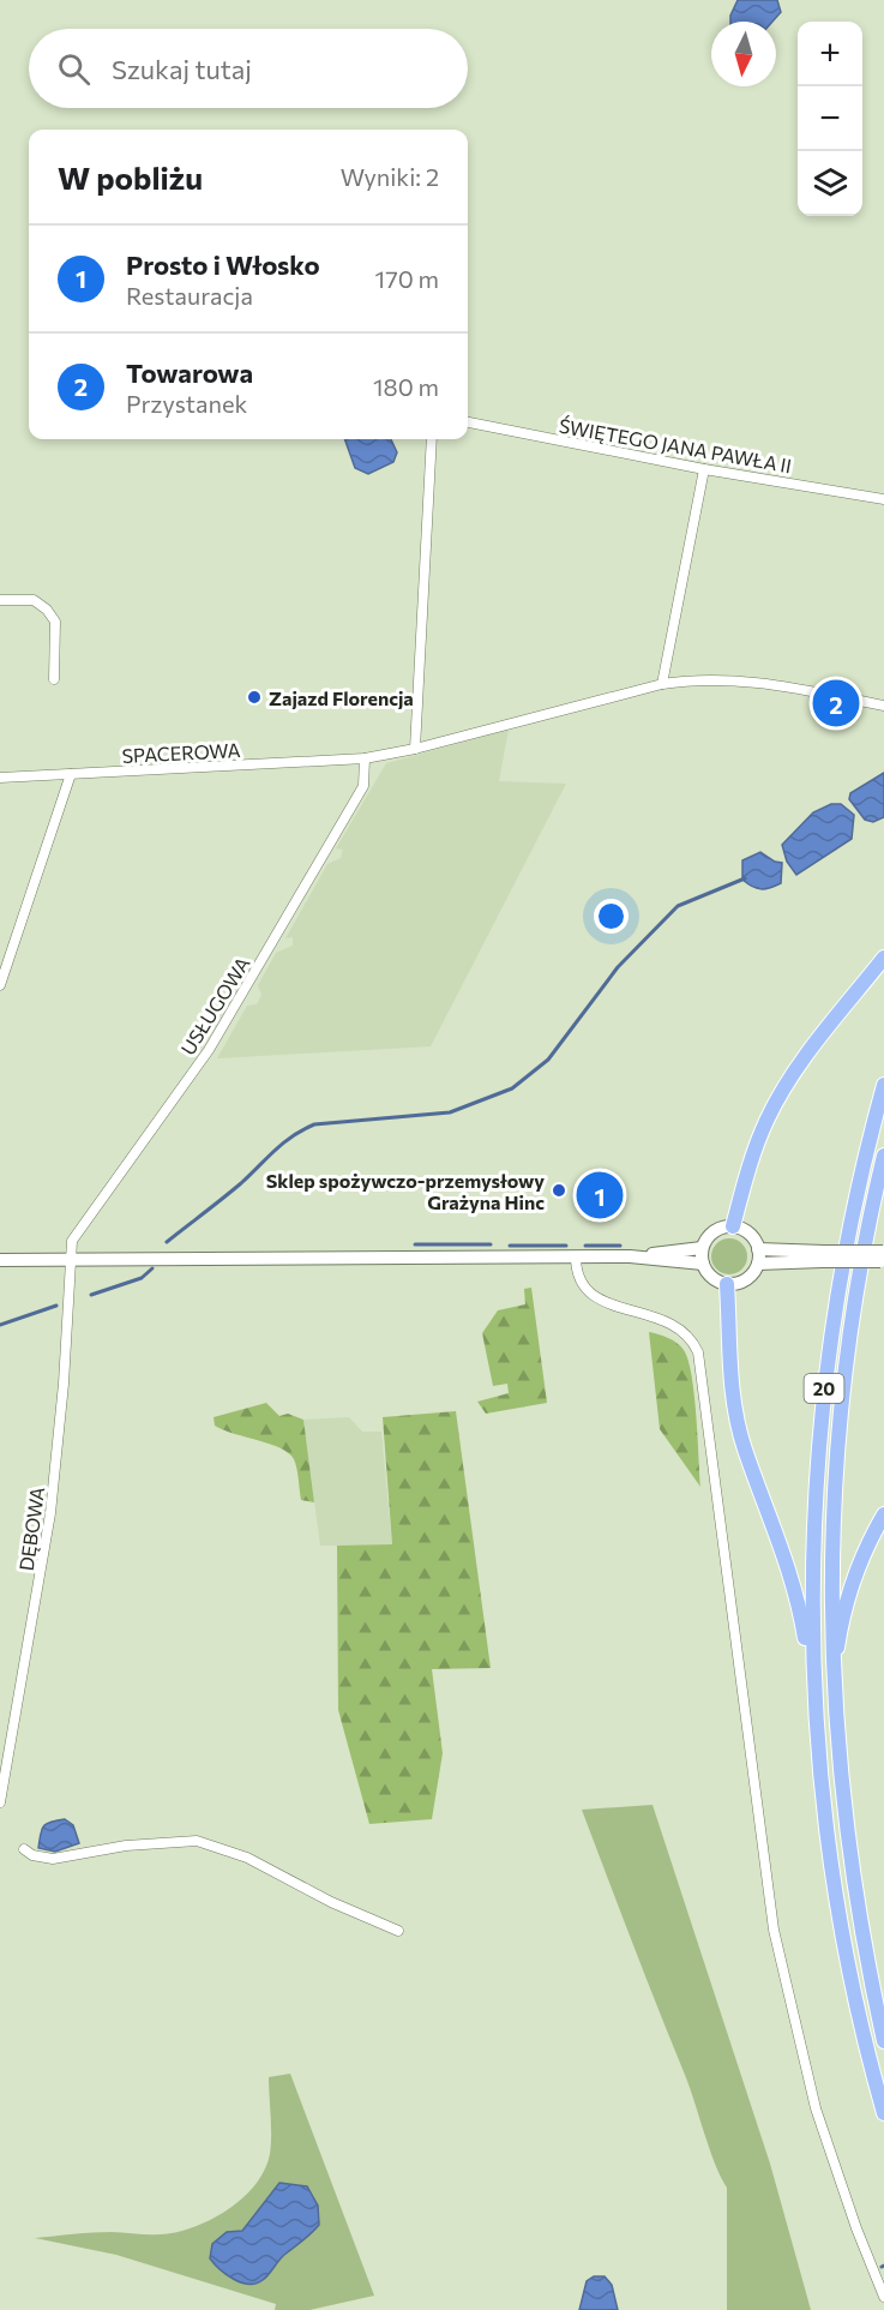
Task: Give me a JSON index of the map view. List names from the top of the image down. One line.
{"streets":{"main road":["20"],"street":["ŚWIĘTEGO JANA PAWŁA II","SPACEROWA","USŁUGOWA","DĘBOWA"]},"crossings":[["SPACEROWA","USŁUGOWA"],["USŁUGOWA","DĘBOWA"]],"places":["Zajazd Florencja","Sklep spożywczo-przemysłowy Grażyna Hinc"],"north":"bottom","page":{"map_buttons":["+","−"],"search":"Szukaj tutaj","heading":["W pobliżu","Wyniki: 2"],"list":[{"mark":"1","name":"Prosto i Włosko","note":"Restauracja","value":"170 m"},{"mark":"2","name":"Towarowa","note":"Przystanek","value":"180 m"}],"pins":["2","1"]}}
